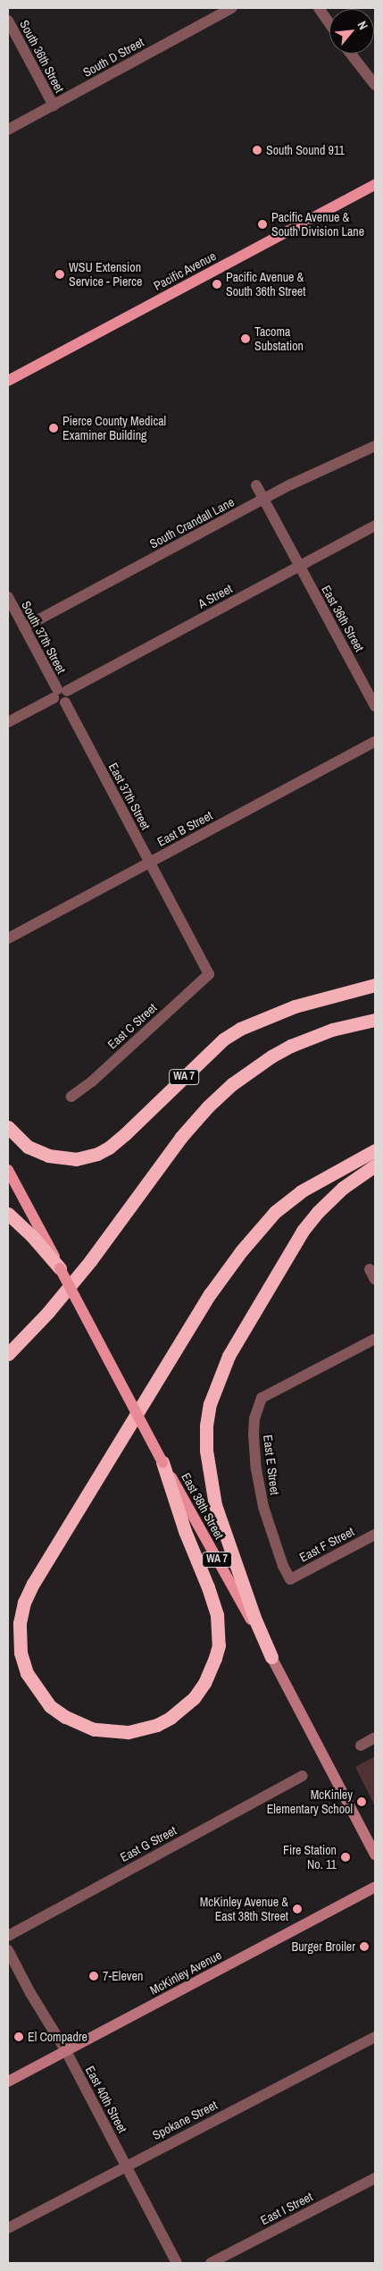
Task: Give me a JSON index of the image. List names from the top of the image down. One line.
{"streets":{"highway":["WA 7"],"main road":["Pacific Avenue","East 38th Street","McKinley Avenue"],"street":["South 36th Street","South D Street","South Crandall Lane","A Street","East 36th Street","South 37th Street","East 37th Street","East B Street","East C Street","East E Street","East F Street","East G Street","East 40th Street","Spokane Street","East I Street"]},"crossings":[["South 36th Street","South D Street"],["South Crandall Lane","South 37th Street"],["A Street","East 36th Street"],["A Street","South 37th Street"],["A Street","East 37th Street"],["South 37th Street","East 37th Street"],["East 37th Street","East B Street"],["East 37th Street","East C Street"],["East E Street","East F Street"],["McKinley Avenue","East 40th Street"],["East 40th Street","Spokane Street"]],"places":["South Sound 911","Pacific Avenue & South Division Lane","WSU Extension Service - Pierce","Pacific Avenue & South 36th Street","Tacoma Substation","Pierce County Medical Examiner Building","McKinley Elementary School","Fire Station No. 11","McKinley Avenue & East 38th Street","Burger Broiler","7-Eleven","El Compadre"],"north":"top right"}
